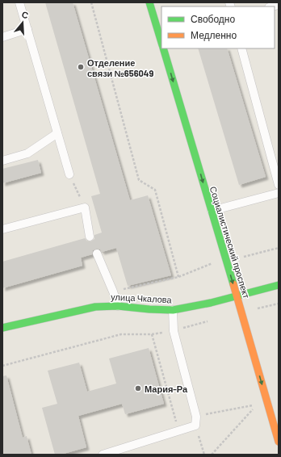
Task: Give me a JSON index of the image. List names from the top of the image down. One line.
{"streets":{"street":["Социалистический проспект","улица Чкалова"]},"crossings":[["Социалистический проспект","улица Чкалова"]],"one_way":["Социалистический проспект"],"places":["Отделение связи №656049","Мария-Ра"],"legend":["Свободно","Медленно"],"north":"top"}
